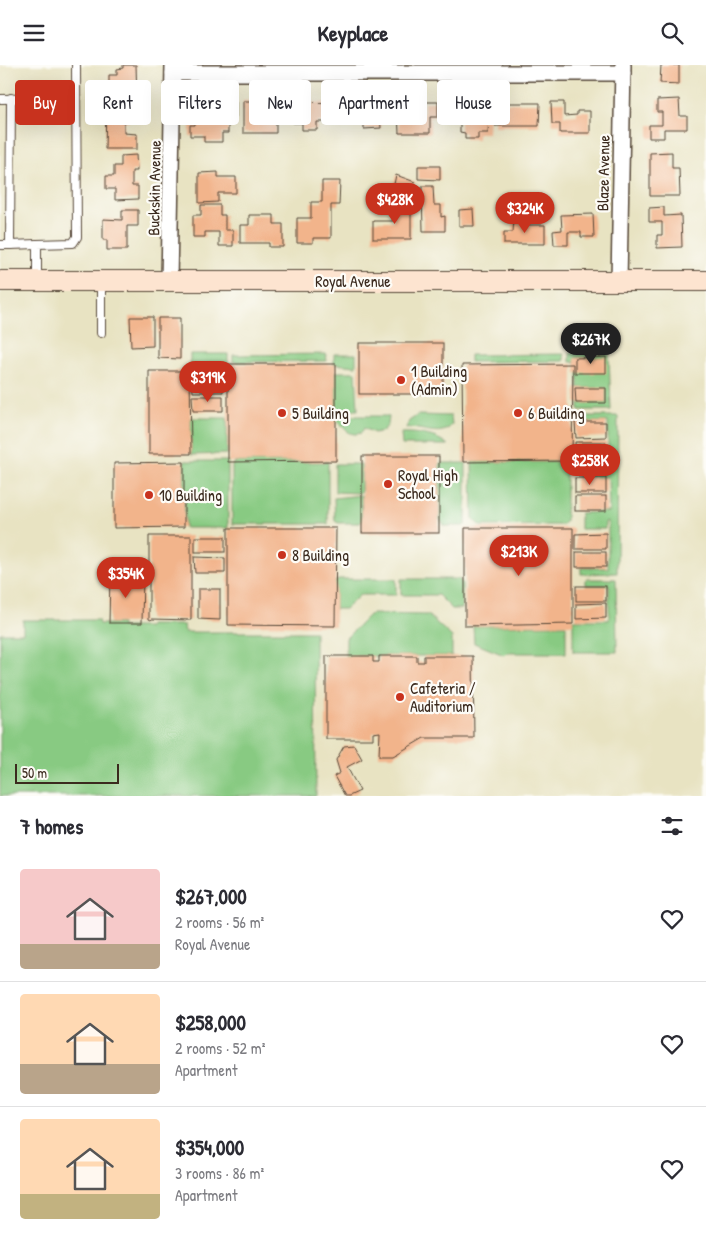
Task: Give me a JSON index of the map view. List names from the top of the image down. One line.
{"streets":{"main road":["Royal Avenue"],"street":["Blaze Avenue","Buckskin Avenue"]},"crossings":[["Blaze Avenue","Royal Avenue"],["Buckskin Avenue","Royal Avenue"]],"places":["1 Building (Admin)","5 Building","6 Building","Royal High School","10 Building","8 Building","Cafeteria / Auditorium"],"scale_bar":"50 m","page":{"header":"Keyplace","chip":["Buy","Rent","Filters","New","Apartment","House"],"price":["$428K","$324K","$267K","$319K","$258K","$213K","$354K"],"scale":"50 m","heading":"7 homes","list":[{"name":"$267,000","note":"2 rooms · 56 m² · Royal Avenue"},{"name":"$258,000","note":"2 rooms · 52 m² · Apartment"},{"name":"$354,000","note":"3 rooms · 86 m² · Apartment"}]}}
